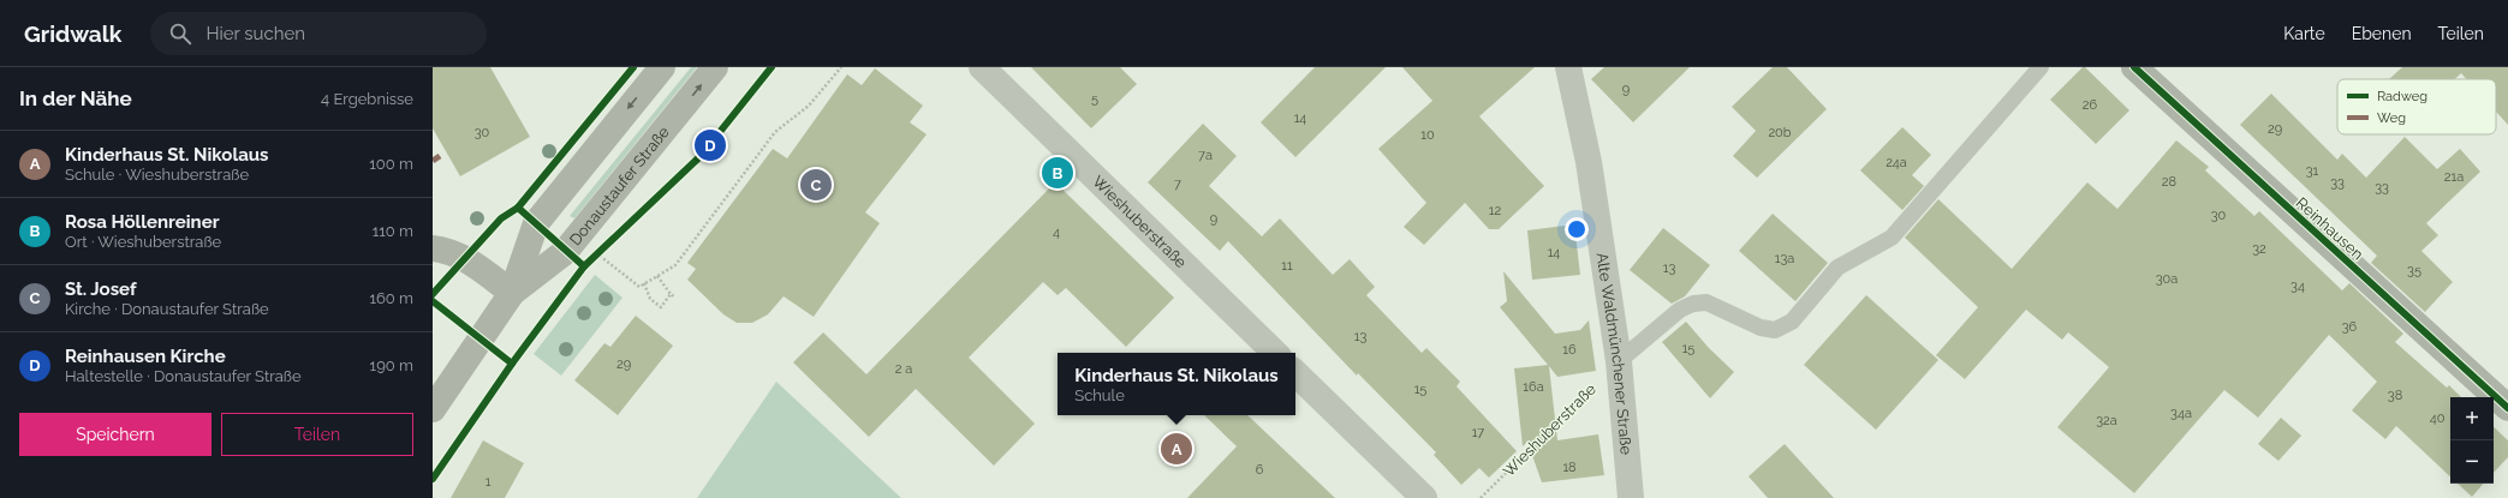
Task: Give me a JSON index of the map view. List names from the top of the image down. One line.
{"streets":{"street":["Donaustaufer Straße","Wieshuberstraße","Reinhausen","Alte Waldmünchener Straße"]},"crossings":[["Wieshuberstraße","Alte Waldmünchener Straße"]],"house_numbers":["9","5","26","14","29","30","20b","10","7a","24a","31","21a","28","33","7","33","12","30","9","4","32","14","13a","11","13","35","30a","34","36","13","15","16","29","2 a","16a","15","38","34a","40","32a","17","18","6","1"],"legend":["Radweg","Weg"],"page":{"header":"Gridwalk","search":"Hier suchen","nav":["Karte","Ebenen","Teilen"],"heading":["In der Nähe","4 Ergebnisse"],"pins":["D","B","C","A"],"list":[{"mark":"A","name":"Kinderhaus St. Nikolaus","note":"Schule · Wieshuberstraße","value":"100 m"},{"mark":"B","name":"Rosa Höllenreiner","note":"Ort · Wieshuberstraße","value":"110 m"},{"mark":"C","name":"St. Josef","note":"Kirche · Donaustaufer Straße","value":"160 m"},{"mark":"D","name":"Reinhausen Kirche","note":"Haltestelle · Donaustaufer Straße","value":"190 m"}],"popup":["Kinderhaus St. Nikolaus","Schule"],"map_buttons":["+","−"],"buttons":["Speichern","Teilen"]}}
